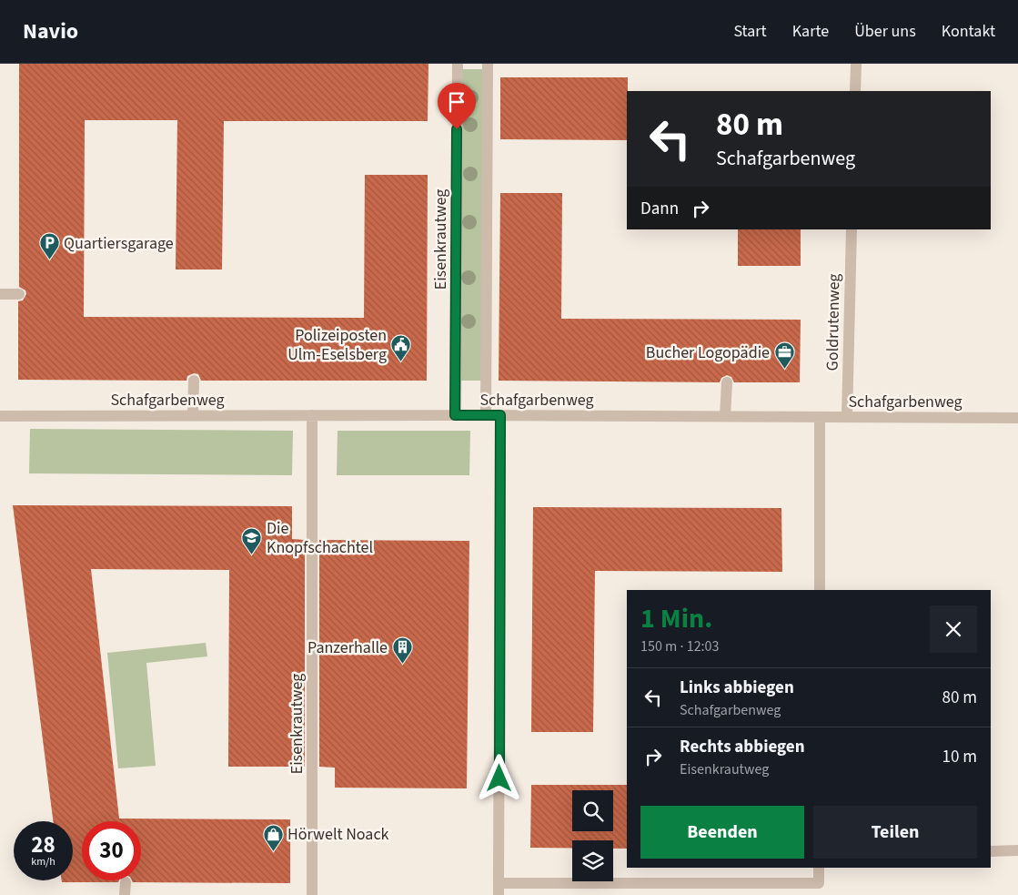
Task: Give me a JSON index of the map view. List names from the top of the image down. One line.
{"streets":{"street":["Eisenkrautweg","Goldrutenweg","Schafgarbenweg"]},"crossings":[["Eisenkrautweg","Schafgarbenweg"],["Goldrutenweg","Schafgarbenweg"]],"places":{"parking":["Quartiersgarage"],"public building":["Polizeiposten Ulm-Eselsberg"],"office":["Bucher Logopädie"],"school or university":["Die Knopfschachtel"],"building":["Panzerhalle"],"shop":["Hörwelt Noack"]},"page":{"header":"Navio","nav":["Start","Karte","Über uns","Kontakt"],"turn":["80 m","Schafgarbenweg"],"then":"Dann","heading":["1 Min.","150 m · 12:03"],"list":[{"name":"Links abbiegen","note":"Schafgarbenweg","value":"80 m"},{"name":"Rechts abbiegen","note":"Eisenkrautweg","value":"10 m"}],"buttons":["Beenden","Teilen"],"speed":"28 km/h","limit":"30"}}
